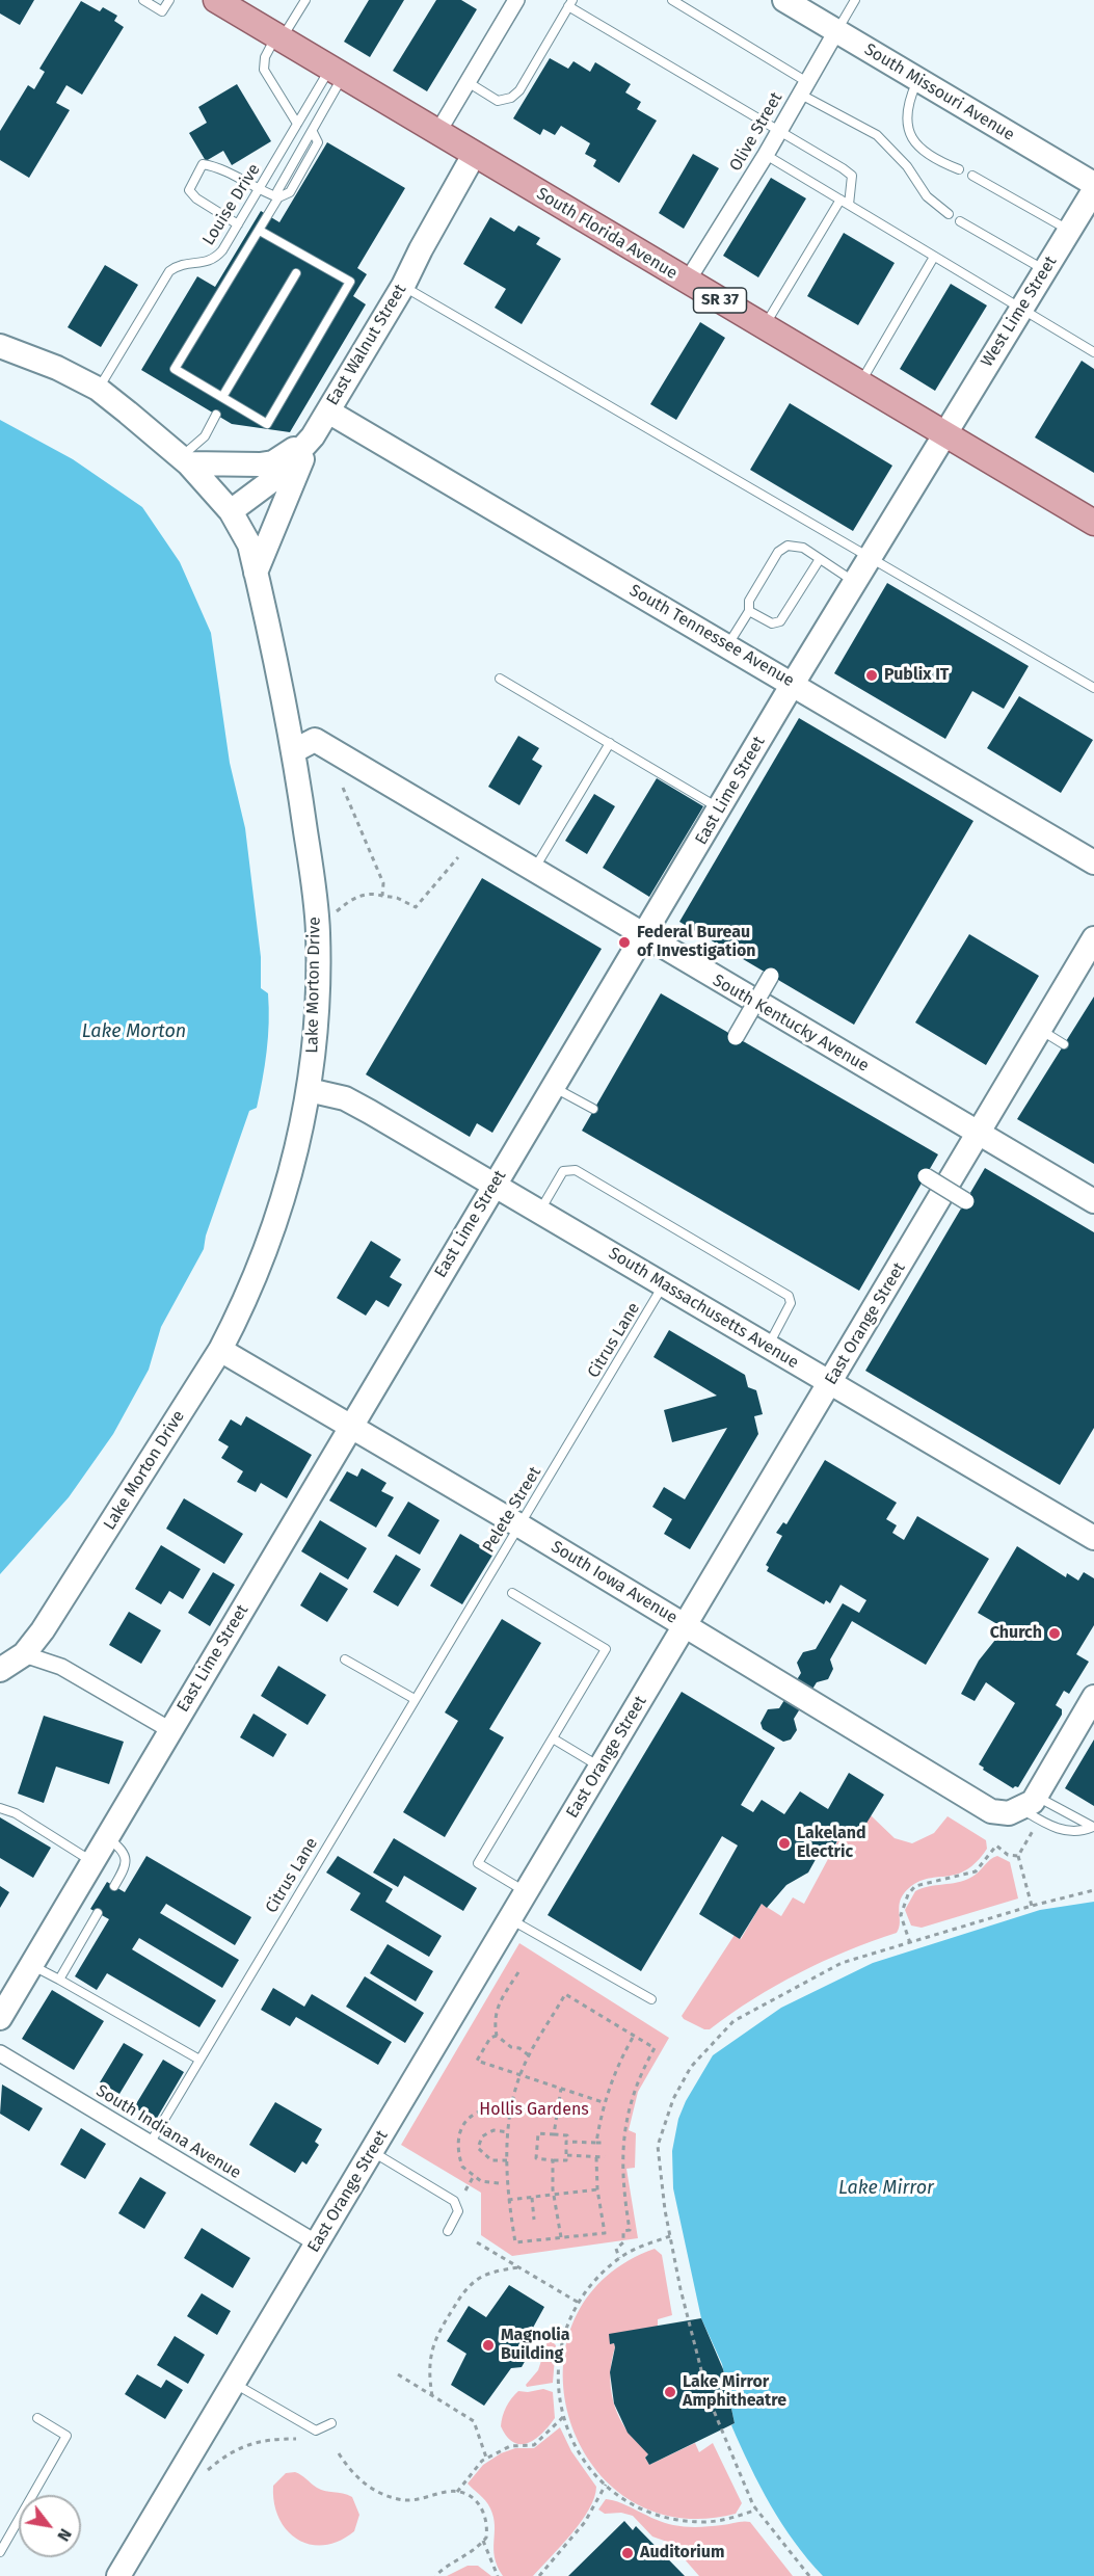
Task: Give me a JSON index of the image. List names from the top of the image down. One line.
{"streets":{"main road":["South Florida Avenue","SR 37"],"street":["South Missouri Avenue","Olive Street","West Lime Street","East Walnut Street","South Tennessee Avenue","East Lime Street","Lake Morton Drive","South Kentucky Avenue","South Massachusetts Avenue","East Orange Street","South Iowa Avenue","South Indiana Avenue"],"lane":["Louise Drive","Citrus Lane","Pelete Street"]},"crossings":[["South Missouri Avenue","Olive Street"],["Olive Street","South Florida Avenue"],["Louise Drive","South Florida Avenue"],["Louise Drive","Lake Morton Drive"],["South Florida Avenue","West Lime Street"],["South Florida Avenue","East Walnut Street"],["South Florida Avenue","East Lime Street"],["West Lime Street","East Lime Street"],["East Walnut Street","South Tennessee Avenue"],["East Walnut Street","Lake Morton Drive"],["South Tennessee Avenue","East Lime Street"],["East Lime Street","South Kentucky Avenue"],["East Lime Street","South Massachusetts Avenue"],["East Lime Street","South Iowa Avenue"],["Lake Morton Drive","South Kentucky Avenue"],["Lake Morton Drive","South Massachusetts Avenue"],["Lake Morton Drive","South Iowa Avenue"],["South Kentucky Avenue","East Orange Street"],["South Massachusetts Avenue","East Orange Street"],["South Massachusetts Avenue","Citrus Lane"],["East Orange Street","South Iowa Avenue"],["East Orange Street","South Indiana Avenue"],["Citrus Lane","Pelete Street"],["Citrus Lane","South Indiana Avenue"],["Pelete Street","South Iowa Avenue"]],"water":["Lake Morton","Lake Mirror"],"parks":["Hollis Gardens"],"places":["Publix IT","Federal Bureau of Investigation","Church","Lakeland Electric","Magnolia Building","Lake Mirror Amphitheatre","Auditorium"],"north":"bottom right"}
